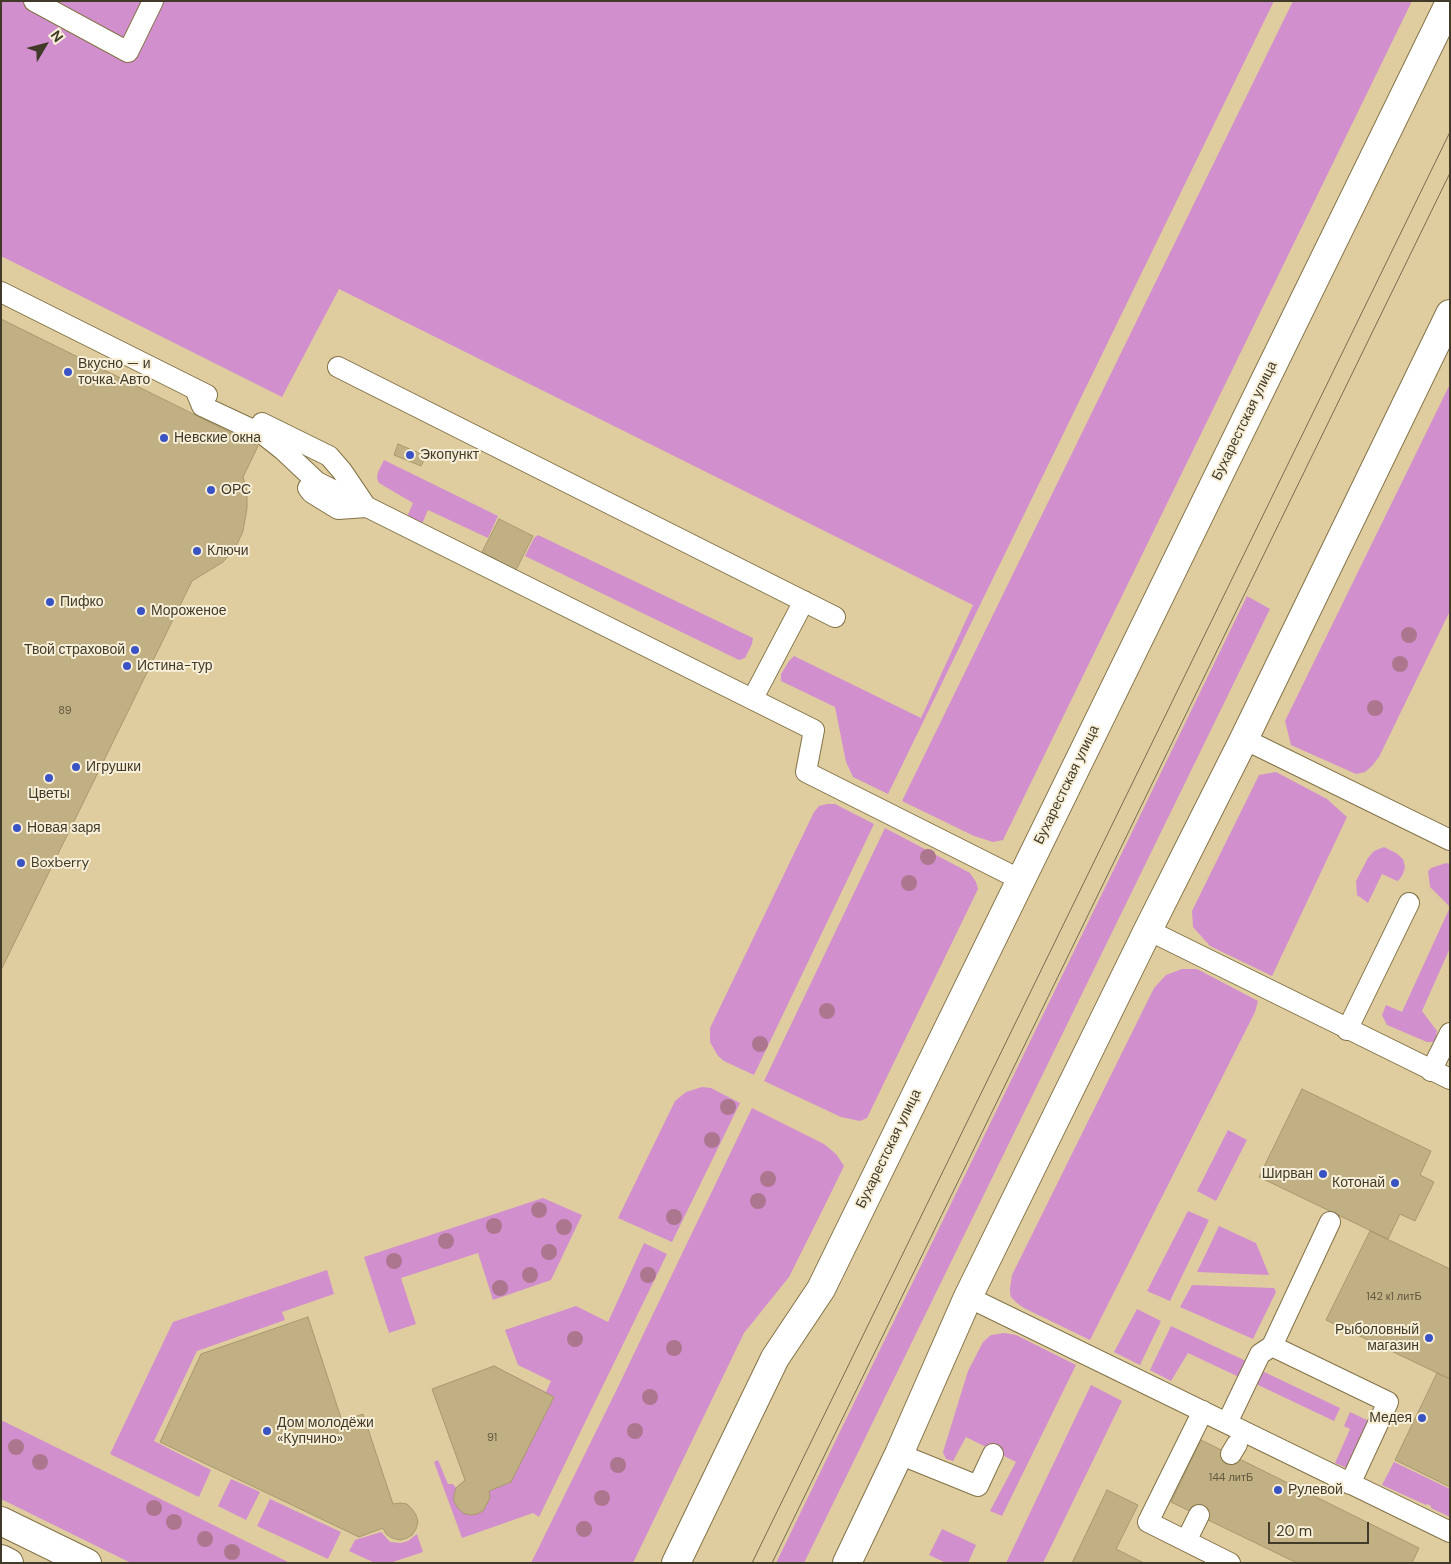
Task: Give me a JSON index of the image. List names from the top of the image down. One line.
{"streets":{"street":["Бухарестская улица"]},"places":["Вкусно — и точка. Авто","Невские окна","Экопункт","ОРС","Ключи","Пифко","Мороженое","Твой страховой","Истина-тур","Игрушки","Цветы","Новая заря","Boxberry","Ширван","Котонай","Рыболовный магазин","Медея","Дом молодёжи «Купчино»","Рулевой"],"house_numbers":["89","142 к1 литБ","91","144 литБ"],"scale_bar":"20 m","north":"top right"}
